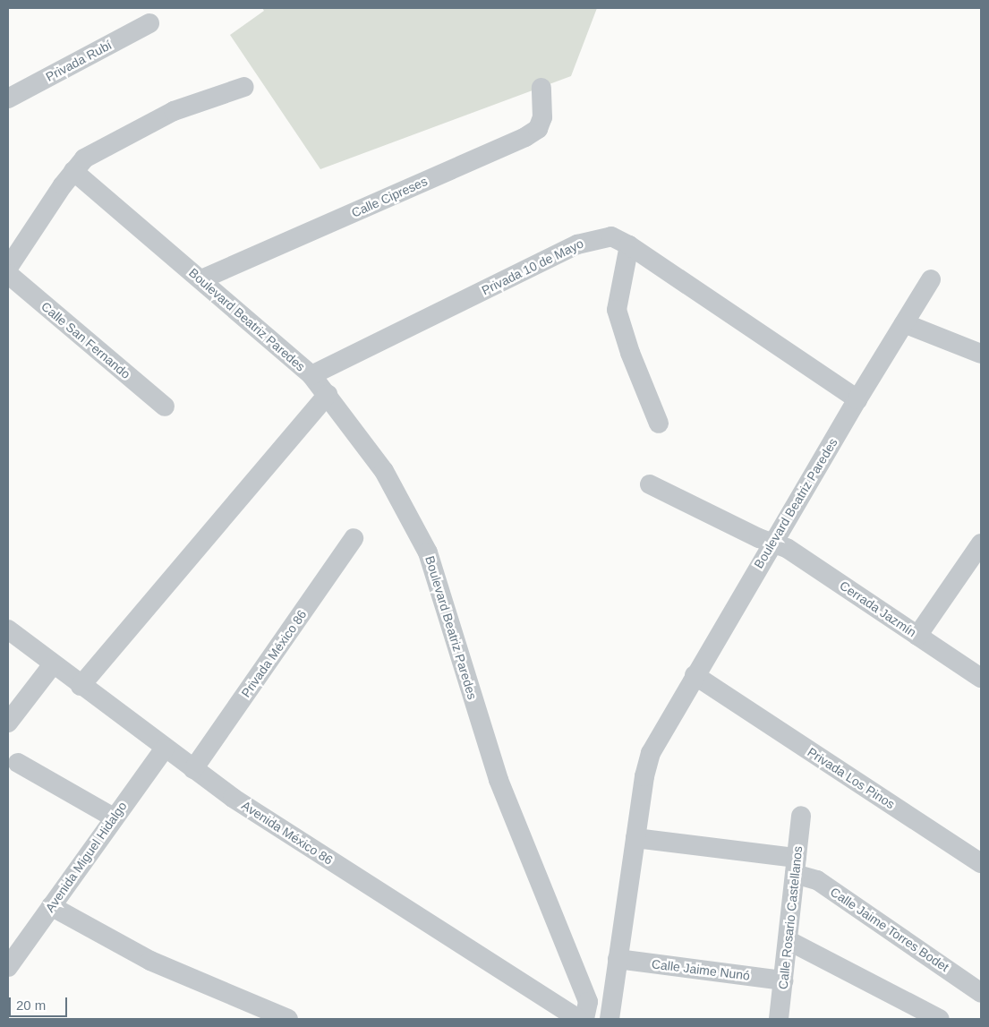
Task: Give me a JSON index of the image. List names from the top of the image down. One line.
{"streets":{"street":["Privada Rubí","Calle Cipreses","Privada 10 de Mayo","Boulevard Beatriz Paredes","Calle San Fernando","Cerrada Jazmín","Privada México 86","Privada Los Pinos","Avenida México 86","Avenida Miguel Hidalgo","Calle Rosario Castellanos","Calle Jaime Torres Bodet","Calle Jaime Nunó"]},"crossings":[["Calle Cipreses","Boulevard Beatriz Paredes"],["Privada 10 de Mayo","Boulevard Beatriz Paredes"],["Boulevard Beatriz Paredes","Cerrada Jazmín"],["Boulevard Beatriz Paredes","Privada Los Pinos"],["Boulevard Beatriz Paredes","Calle Jaime Torres Bodet"],["Boulevard Beatriz Paredes","Calle Jaime Nunó"],["Privada México 86","Avenida México 86"],["Avenida México 86","Avenida Miguel Hidalgo"],["Calle Rosario Castellanos","Calle Jaime Torres Bodet"],["Calle Rosario Castellanos","Calle Jaime Nunó"]],"scale_bar":"20 m"}
